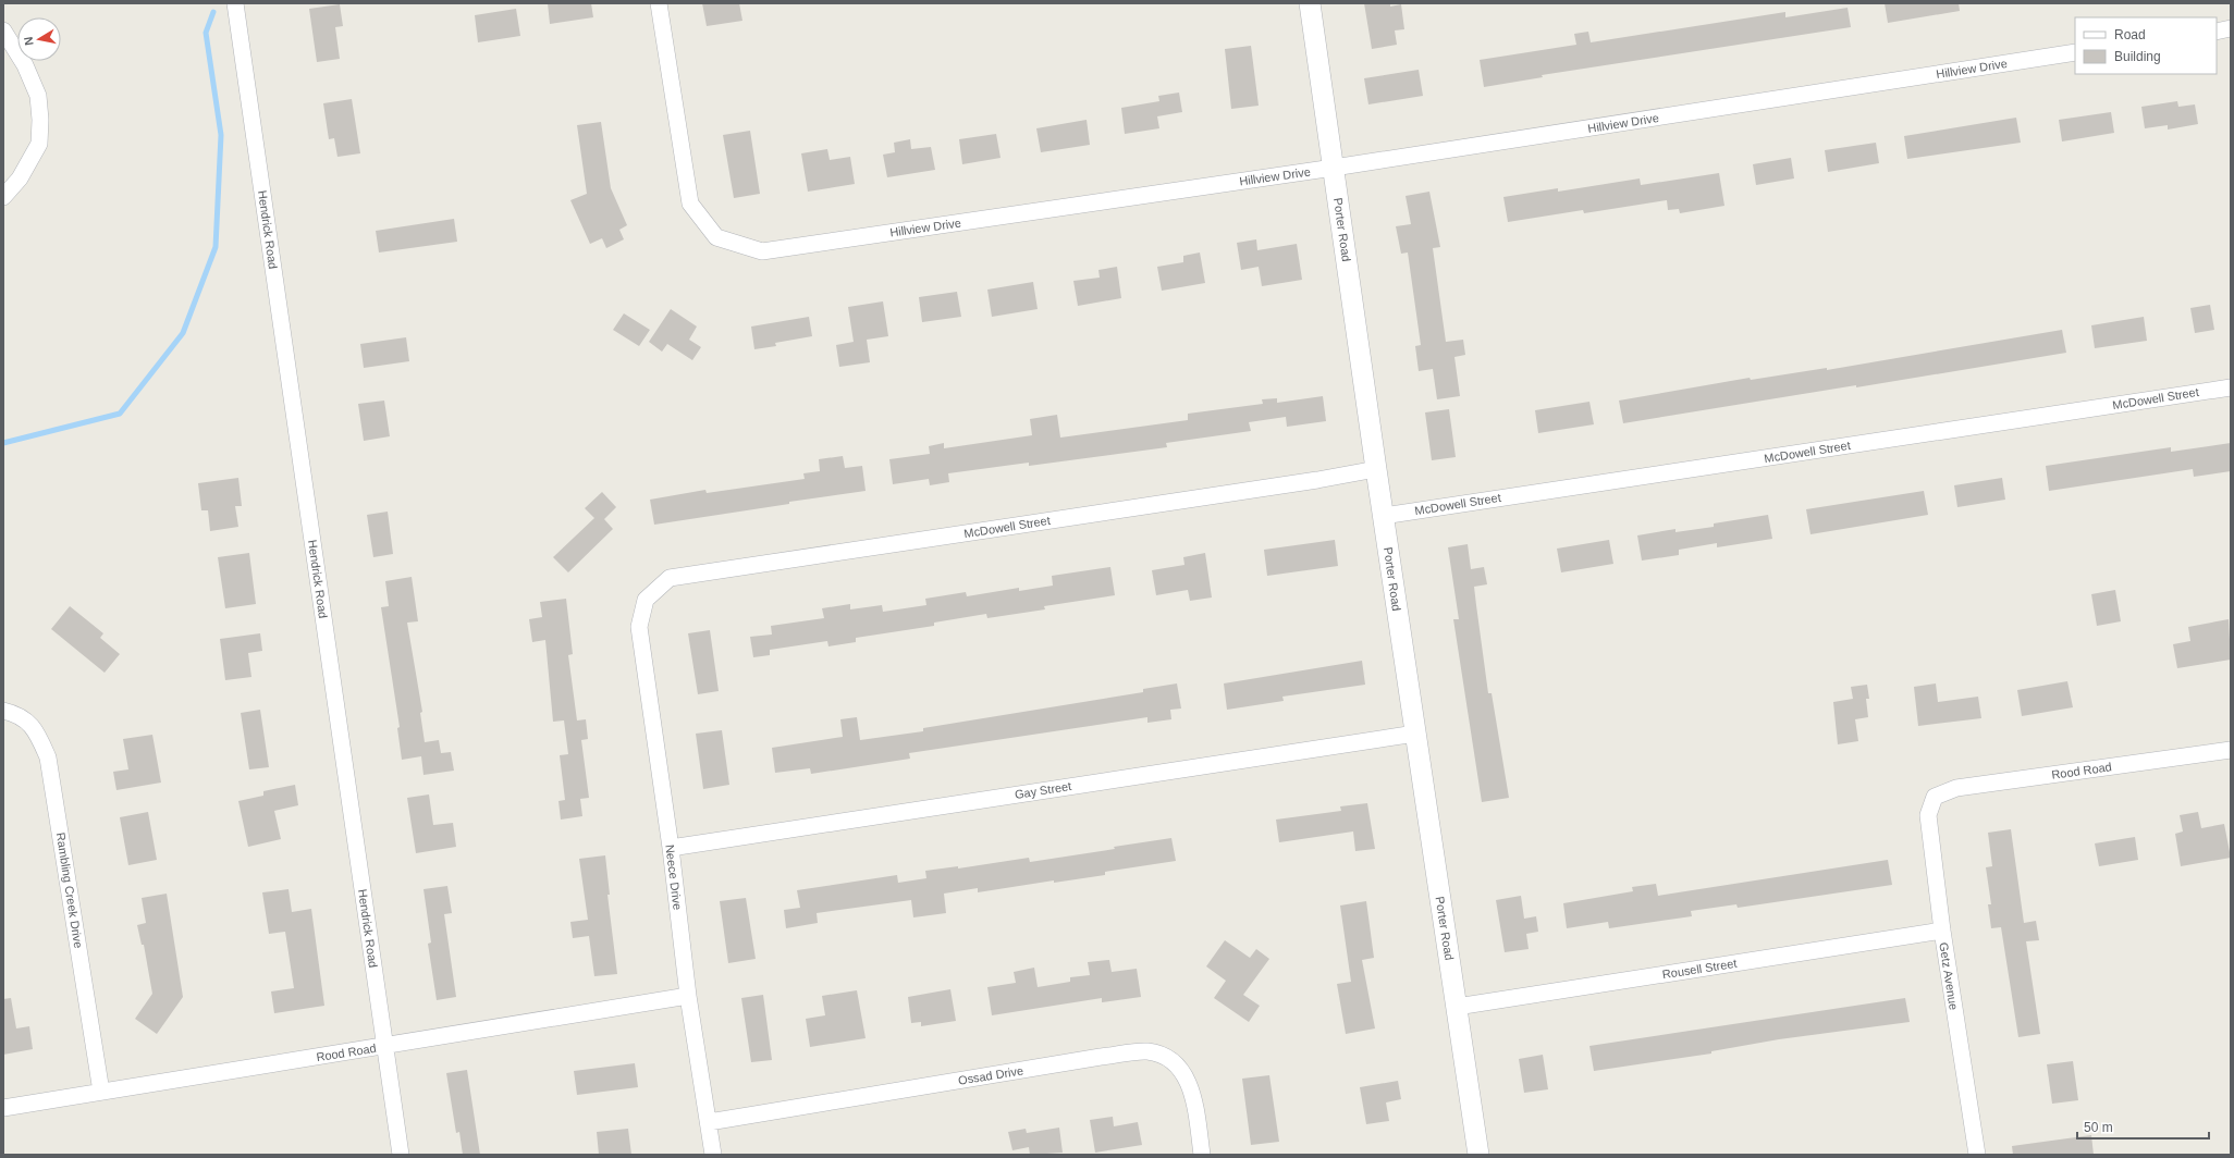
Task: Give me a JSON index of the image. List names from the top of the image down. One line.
{"streets":{"street":["Hillview Drive","Hendrick Road","Porter Road","McDowell Street","Rood Road","Gay Street","Neece Drive","Rambling Creek Drive","Rousell Street","Getz Avenue","Ossad Drive"]},"crossings":[["Hillview Drive","Porter Road"],["Hendrick Road","Rood Road"],["Porter Road","McDowell Street"],["Porter Road","Gay Street"],["Porter Road","Rousell Street"],["McDowell Street","Neece Drive"],["Rood Road","Neece Drive"],["Rood Road","Rambling Creek Drive"],["Rood Road","Getz Avenue"],["Gay Street","Neece Drive"],["Neece Drive","Ossad Drive"],["Rousell Street","Getz Avenue"]],"legend":["Road","Building"],"scale_bar":"50 m","north":"left"}
